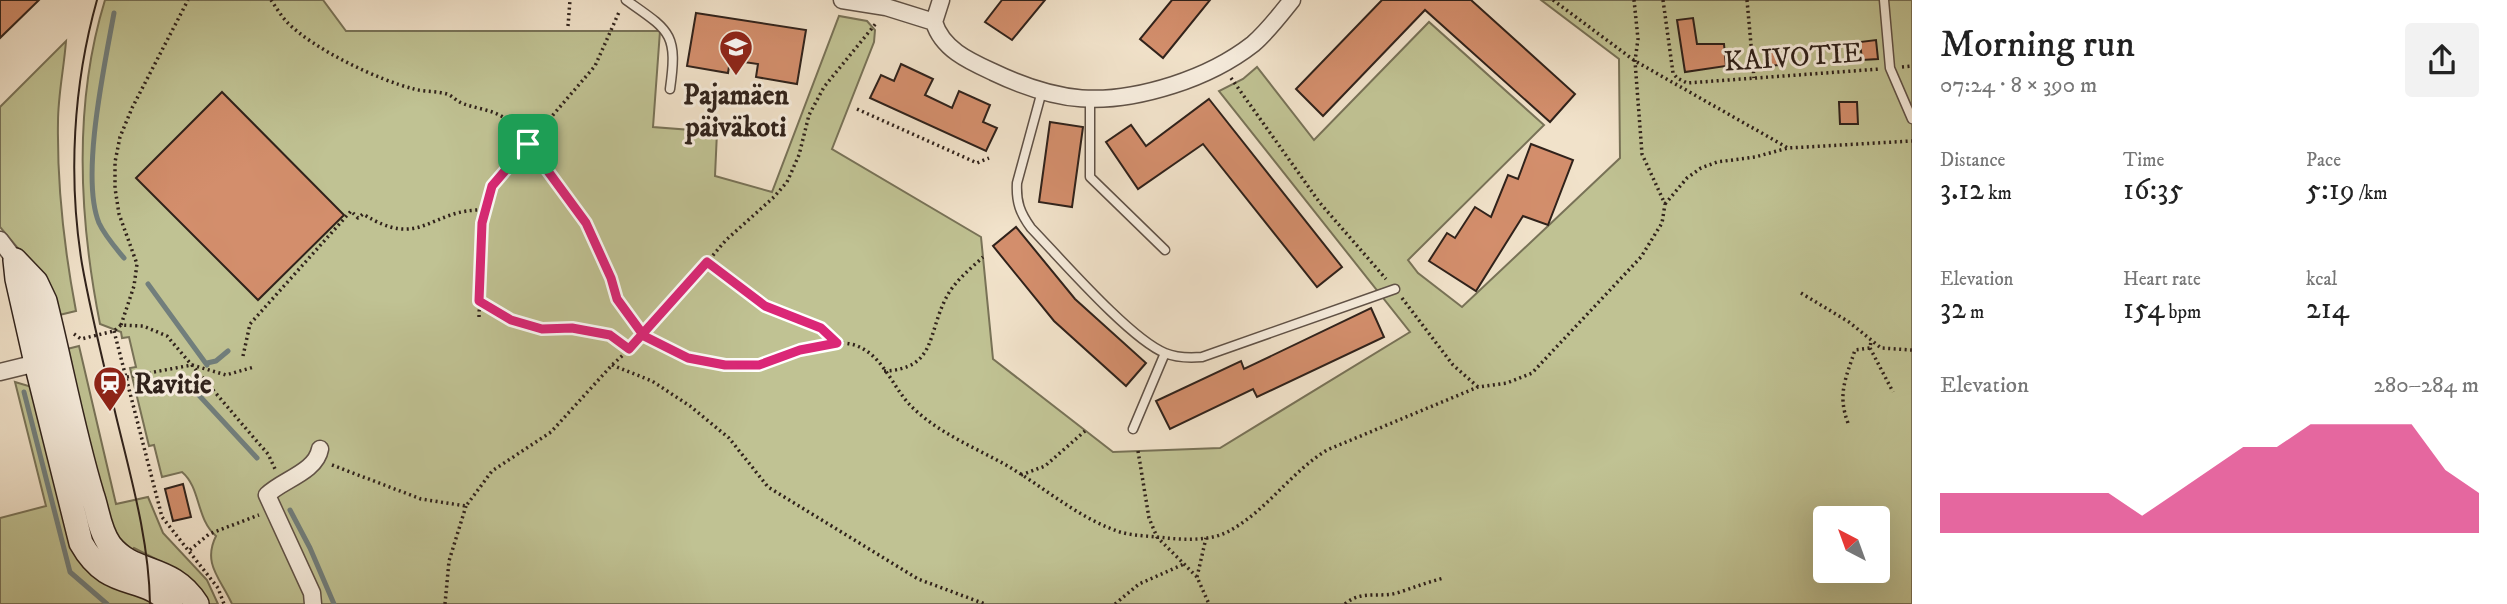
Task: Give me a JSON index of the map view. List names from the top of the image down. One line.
{"streets":{"path":["KAIVOTIE"]},"places":{"school or university":["Pajamäen päiväkoti"],"station":["Ravitie"]},"north":"top left","page":{"heading":["Morning run","07:24 · 8 × 390 m"],"stats":[["Distance","3.12 km"],["Time","16:35"],["Pace","5:19 /km"],["Elevation","32 m"],["Heart rate","154 bpm"],["kcal","214"]],"chart":["Elevation","280–284 m"]}}
